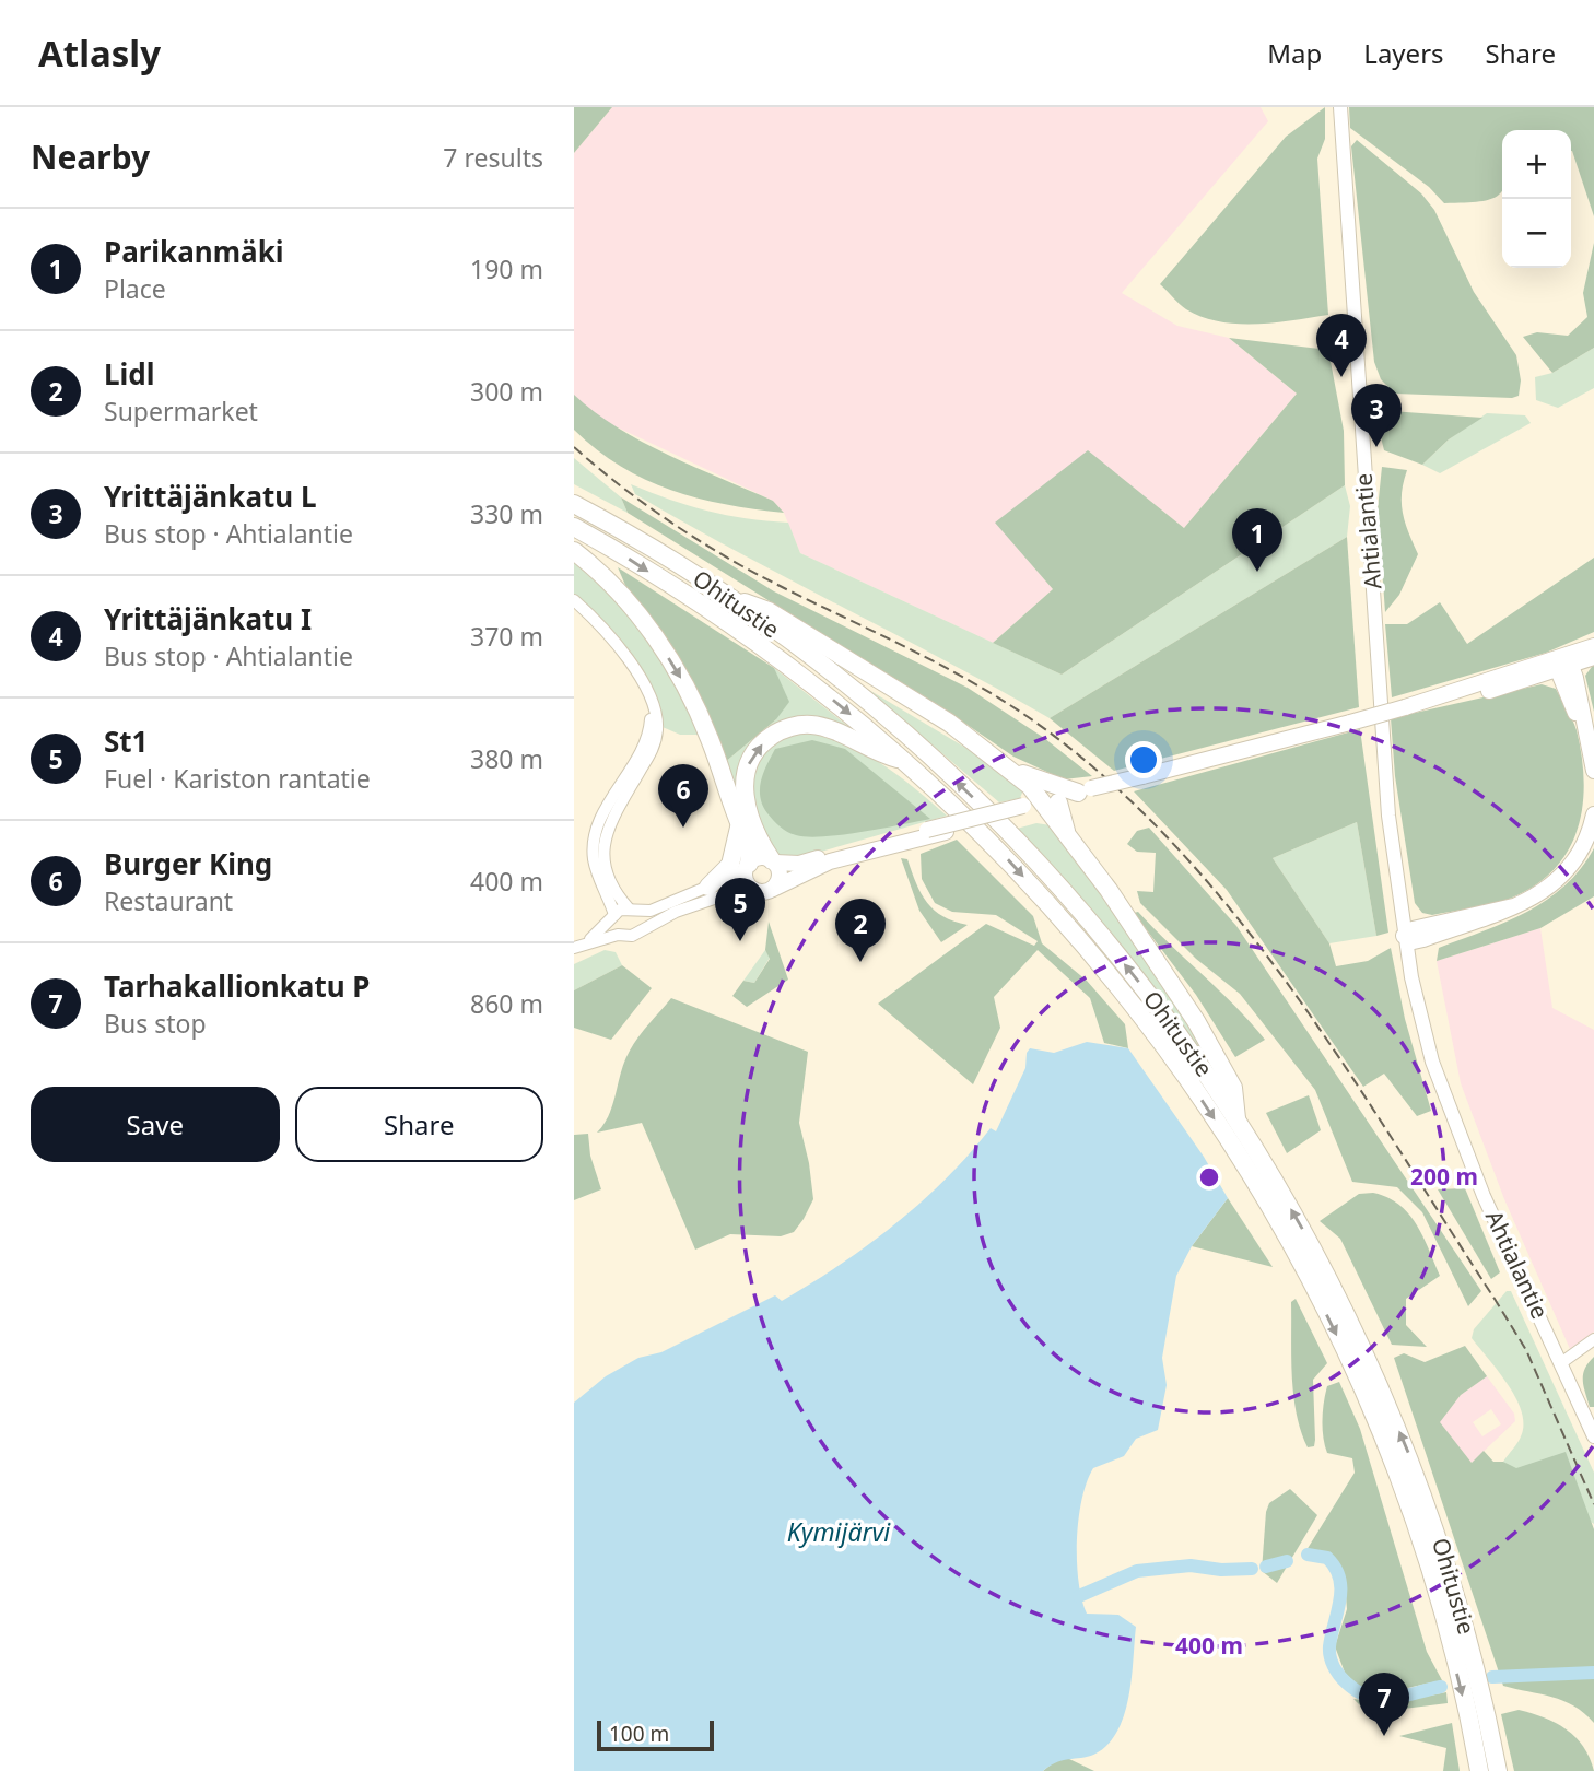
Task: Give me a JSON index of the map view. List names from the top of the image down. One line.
{"streets":{"highway":["Ohitustie"],"main road":["Ahtialantie"]},"water":["Kymijärvi"],"scale_bar":"100 m","page":{"header":"Atlasly","nav":["Map","Layers","Share"],"heading":["Nearby","7 results"],"map_buttons":["+","−"],"list":[{"mark":"1","name":"Parikanmäki","note":"Place","value":"190 m"},{"mark":"2","name":"Lidl","note":"Supermarket","value":"300 m"},{"mark":"3","name":"Yrittäjänkatu L","note":"Bus stop · Ahtialantie","value":"330 m"},{"mark":"4","name":"Yrittäjänkatu I","note":"Bus stop · Ahtialantie","value":"370 m"},{"mark":"5","name":"St1","note":"Fuel · Kariston rantatie","value":"380 m"},{"mark":"6","name":"Burger King","note":"Restaurant","value":"400 m"},{"mark":"7","name":"Tarhakallionkatu P","note":"Bus stop","value":"860 m"}],"pins":["4","3","1","6","5","2","7"],"buttons":["Save","Share"],"scale":"100 m"},"rings":["200 m","400 m"]}
